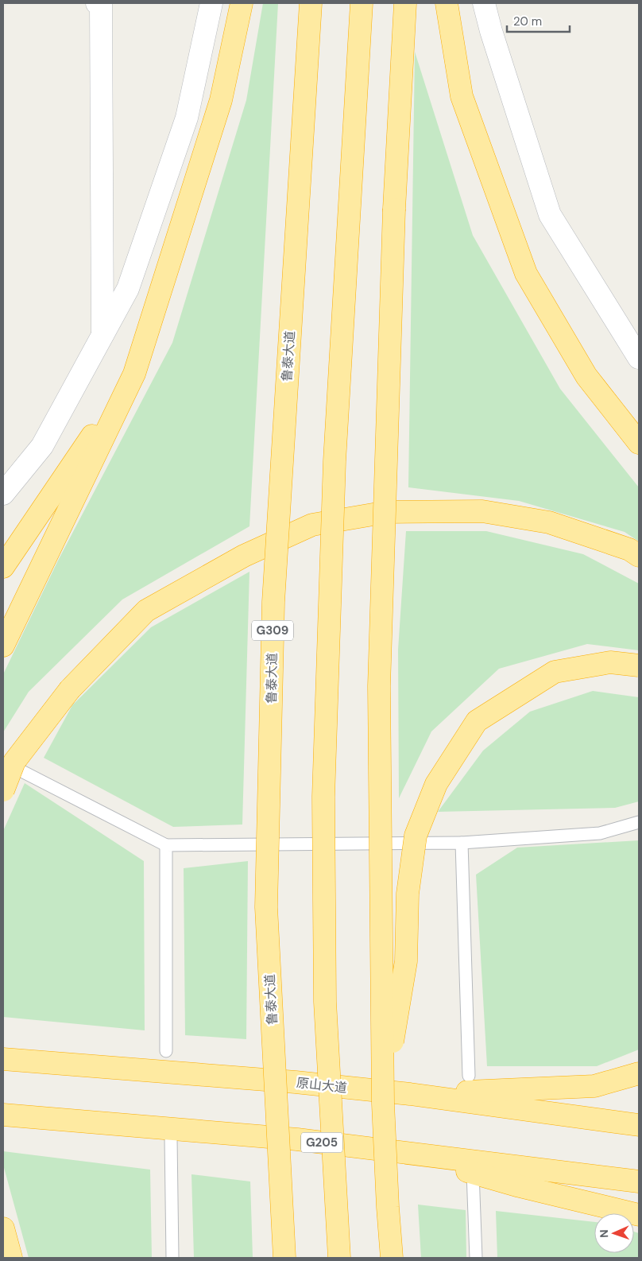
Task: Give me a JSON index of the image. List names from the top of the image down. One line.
{"streets":{"highway":["鲁泰大道","G309","原山大道","G205"]},"scale_bar":"20 m","north":"left"}
